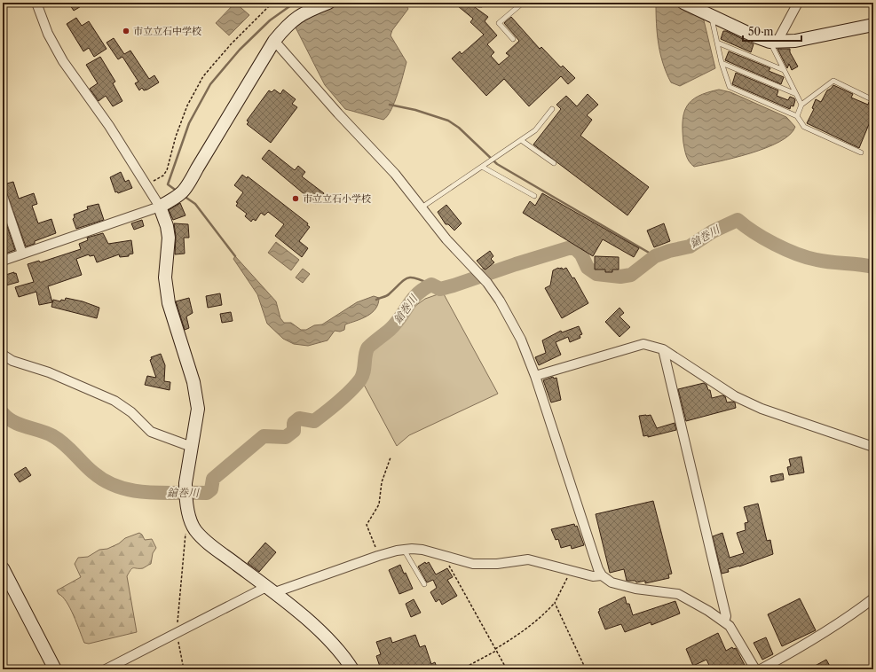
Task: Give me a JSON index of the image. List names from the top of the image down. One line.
{"water":["鎗巻川"],"places":["市立立石中学校","市立立石小学校"],"scale_bar":"50 m"}
